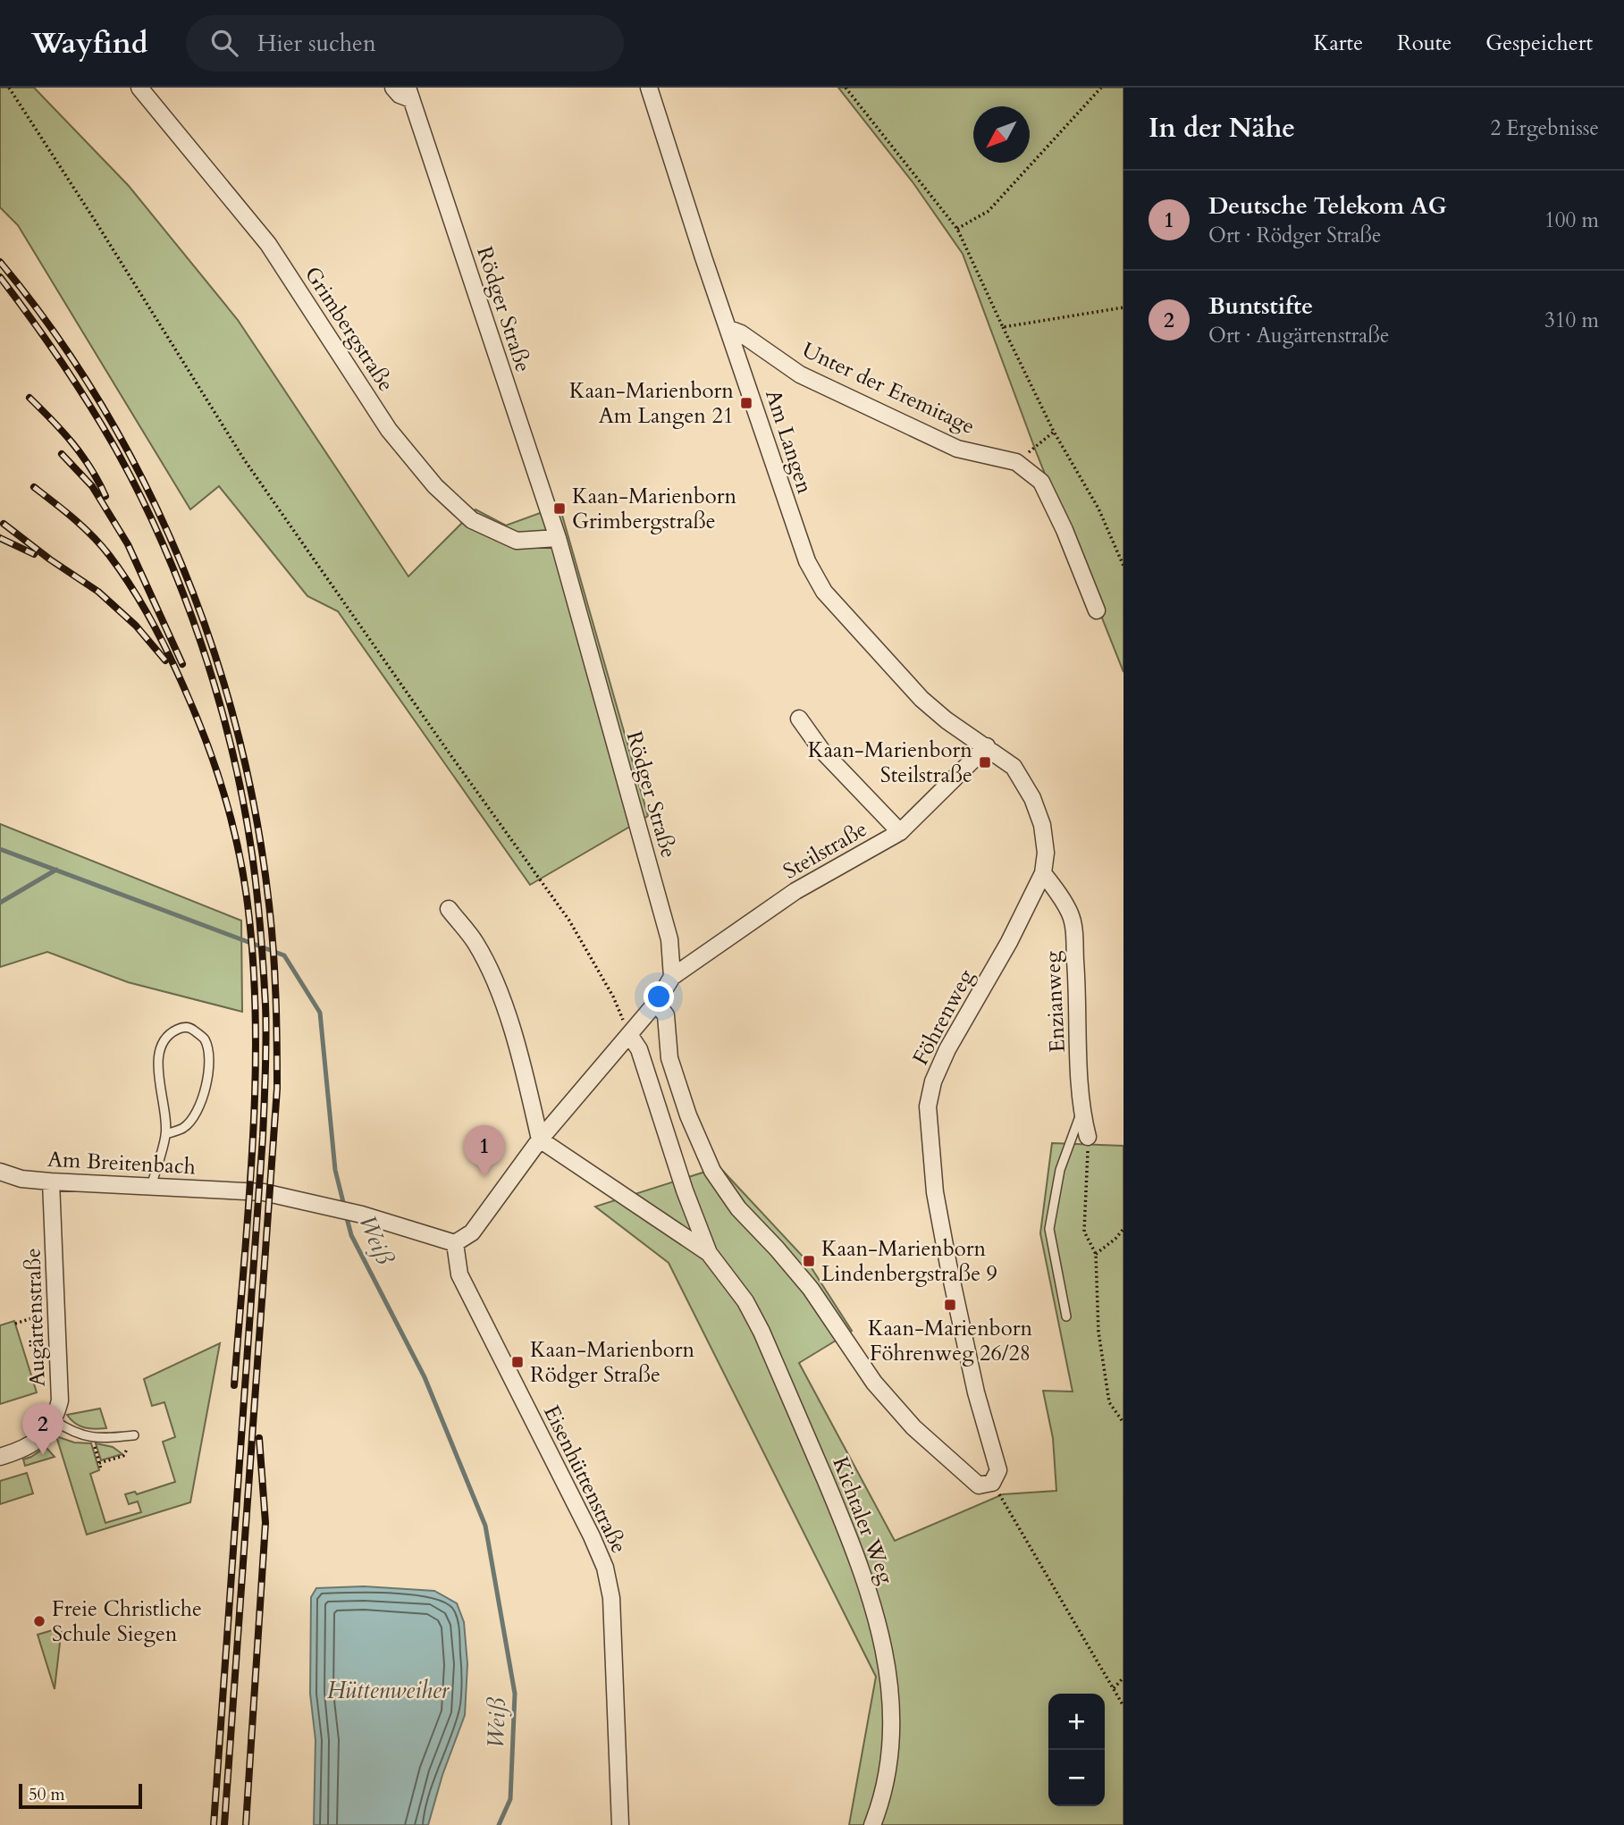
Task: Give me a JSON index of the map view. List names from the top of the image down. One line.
{"streets":{"street":["Rödger Straße","Grimbergstraße","Unter der Eremitage","Am Langen","Steilstraße","Enzianweg","Föhrenweg","Am Breitenbach","Augärtenstraße","Eisenhüttenstraße","Kichtaler Weg"]},"crossings":[["Rödger Straße","Grimbergstraße"],["Rödger Straße","Steilstraße"],["Unter der Eremitage","Am Langen"],["Am Langen","Steilstraße"],["Am Langen","Föhrenweg"],["Steilstraße","Föhrenweg"],["Enzianweg","Föhrenweg"],["Am Breitenbach","Augärtenstraße"],["Am Breitenbach","Eisenhüttenstraße"]],"water":["Weiß","Hüttenweiher"],"places":{"transit":["Kaan-Marienborn Am Langen 21","Kaan-Marienborn Grimbergstraße","Kaan-Marienborn Steilstraße","Kaan-Marienborn Lindenbergstraße 9","Kaan-Marienborn Föhrenweg 26/28","Kaan-Marienborn Rödger Straße"],"other":["Freie Christliche Schule Siegen"]},"scale_bar":"50 m","north":"bottom left","page":{"header":"Wayfind","search":"Hier suchen","nav":["Karte","Route","Gespeichert"],"heading":["In der Nähe","2 Ergebnisse"],"list":[{"mark":"1","name":"Deutsche Telekom AG","note":"Ort · Rödger Straße","value":"100 m"},{"mark":"2","name":"Buntstifte","note":"Ort · Augärtenstraße","value":"310 m"}],"pins":["1","2"],"map_buttons":["+","−"],"scale":"50 m"}}
